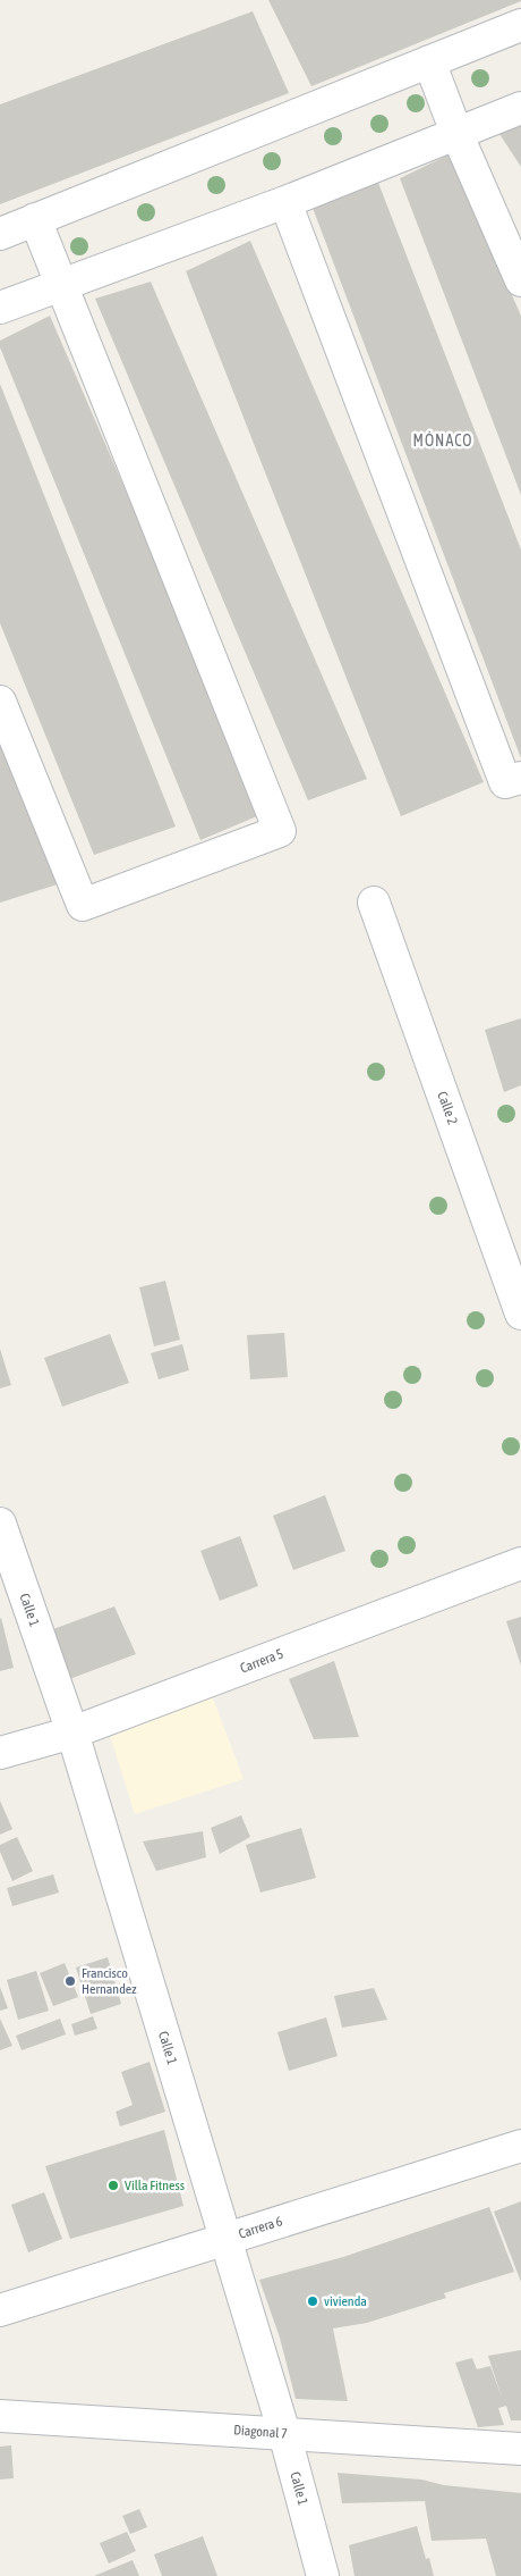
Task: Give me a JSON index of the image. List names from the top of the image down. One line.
{"streets":{"street":["Calle 2","Calle 1","Carrera 5","Carrera 6","Diagonal 7"]},"crossings":[["Calle 1","Carrera 5"],["Calle 1","Carrera 6"],["Calle 1","Diagonal 7"]],"districts":["MÓNACO"],"places":["Francisco Hernandez","Villa Fitness","vivienda"]}
